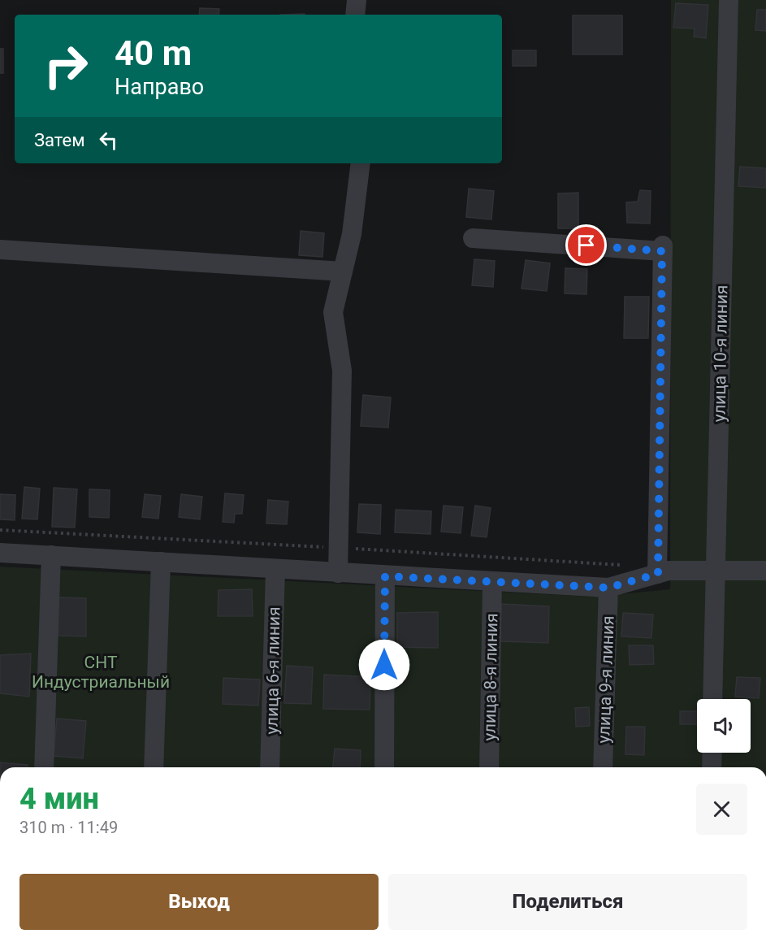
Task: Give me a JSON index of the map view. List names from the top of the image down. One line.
{"streets":{"street":["улица 10-я линия","улица 6-я линия","улица 8-я линия","улица 9-я линия"]},"parks":["СНТ Индустриальный"],"page":{"turn":["40 m","Направо"],"then":"Затем","heading":["4 мин","310 m · 11:49"],"buttons":["Выход","Поделиться"]}}
